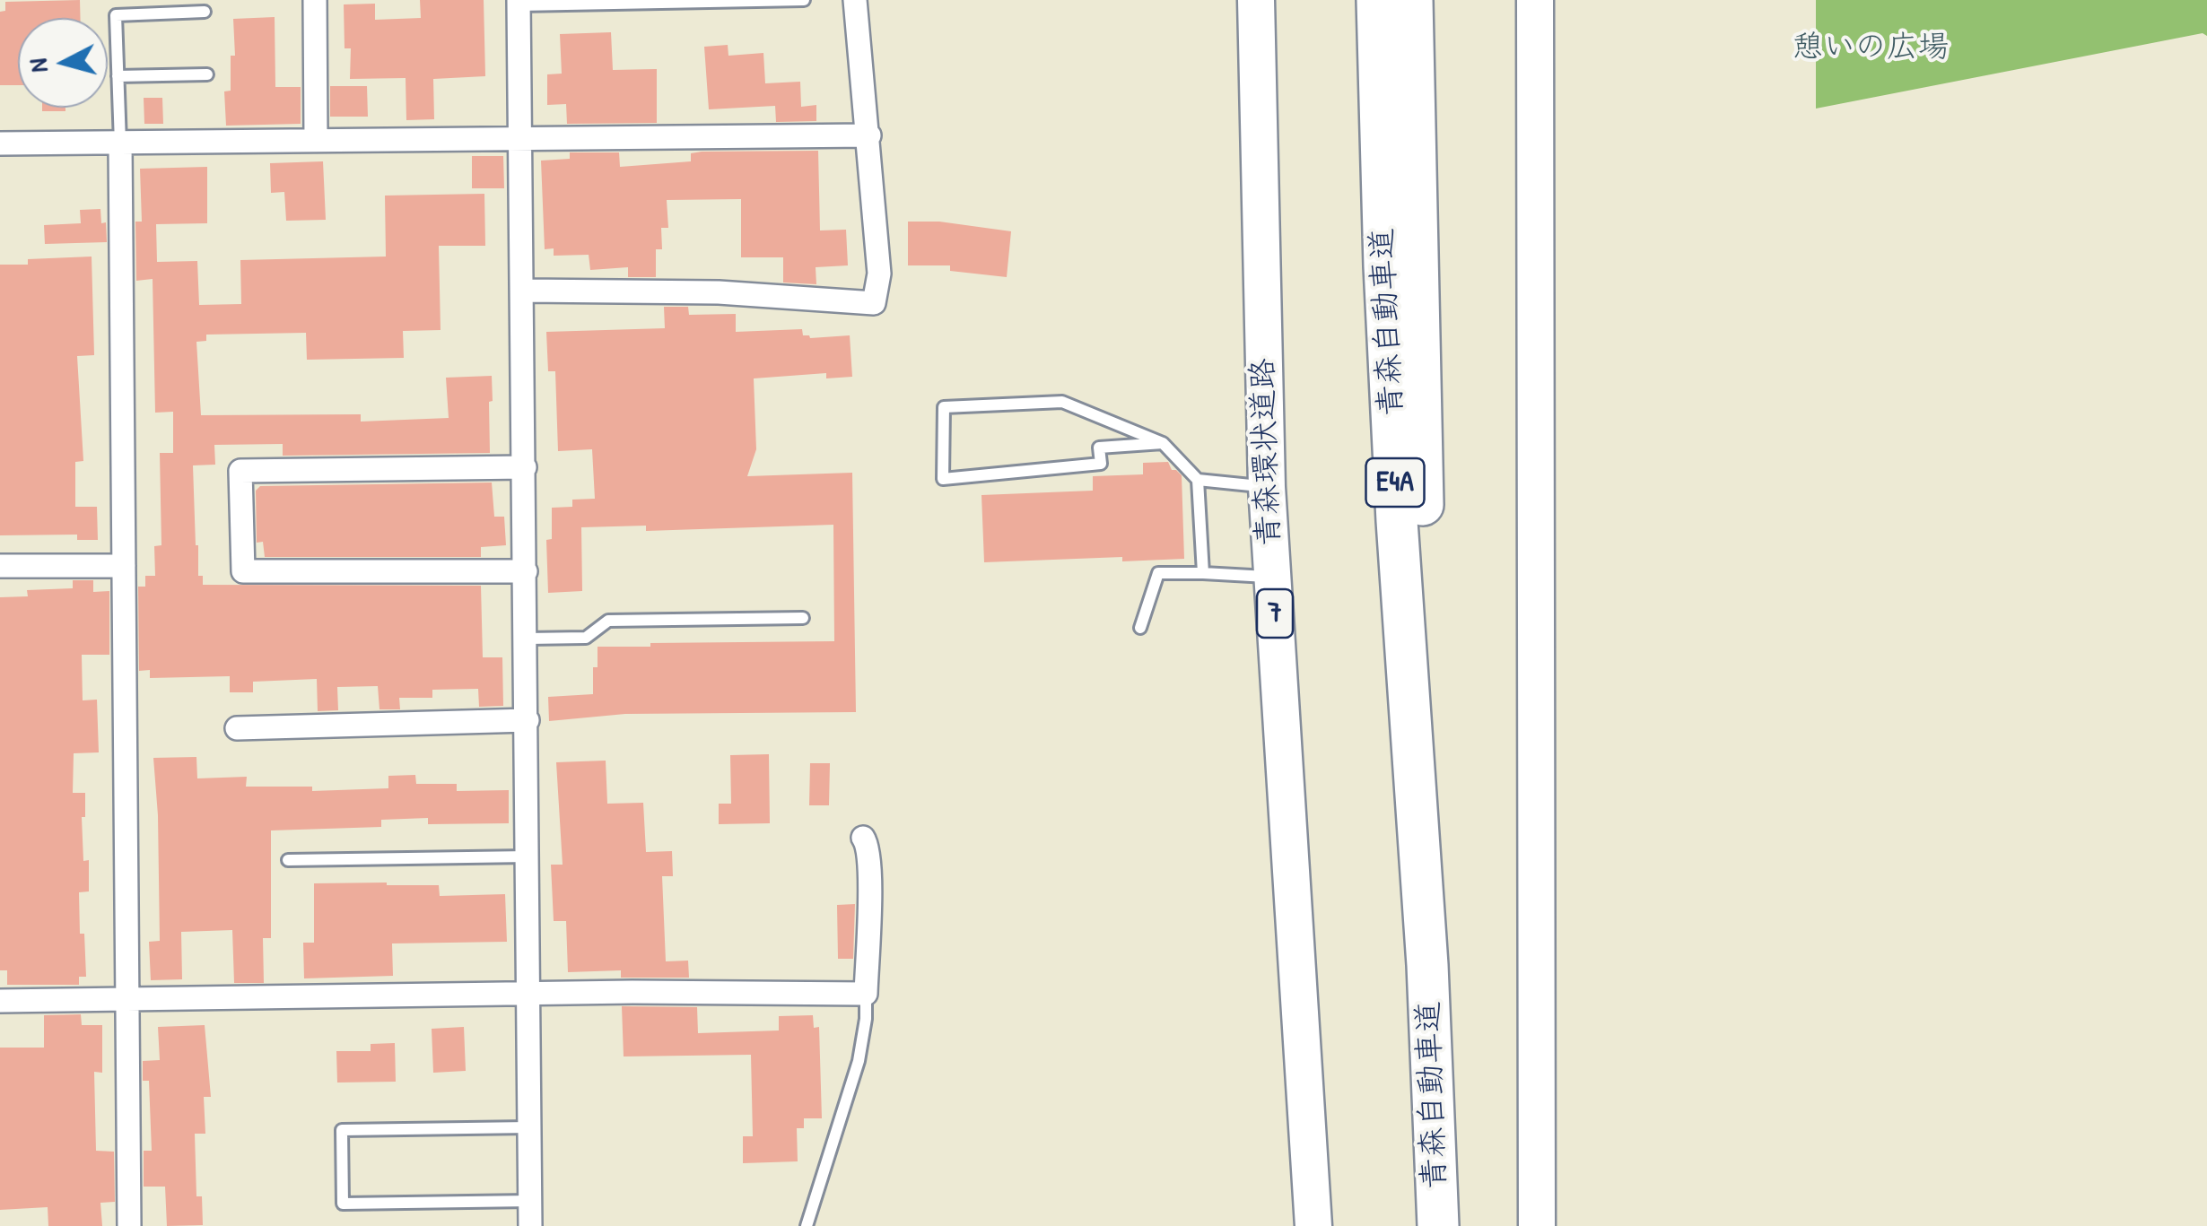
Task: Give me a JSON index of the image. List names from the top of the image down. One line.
{"streets":{"highway":["青森自動車道","青森環状道路","E4A","7"]},"parks":["憩いの広場"],"north":"left"}
